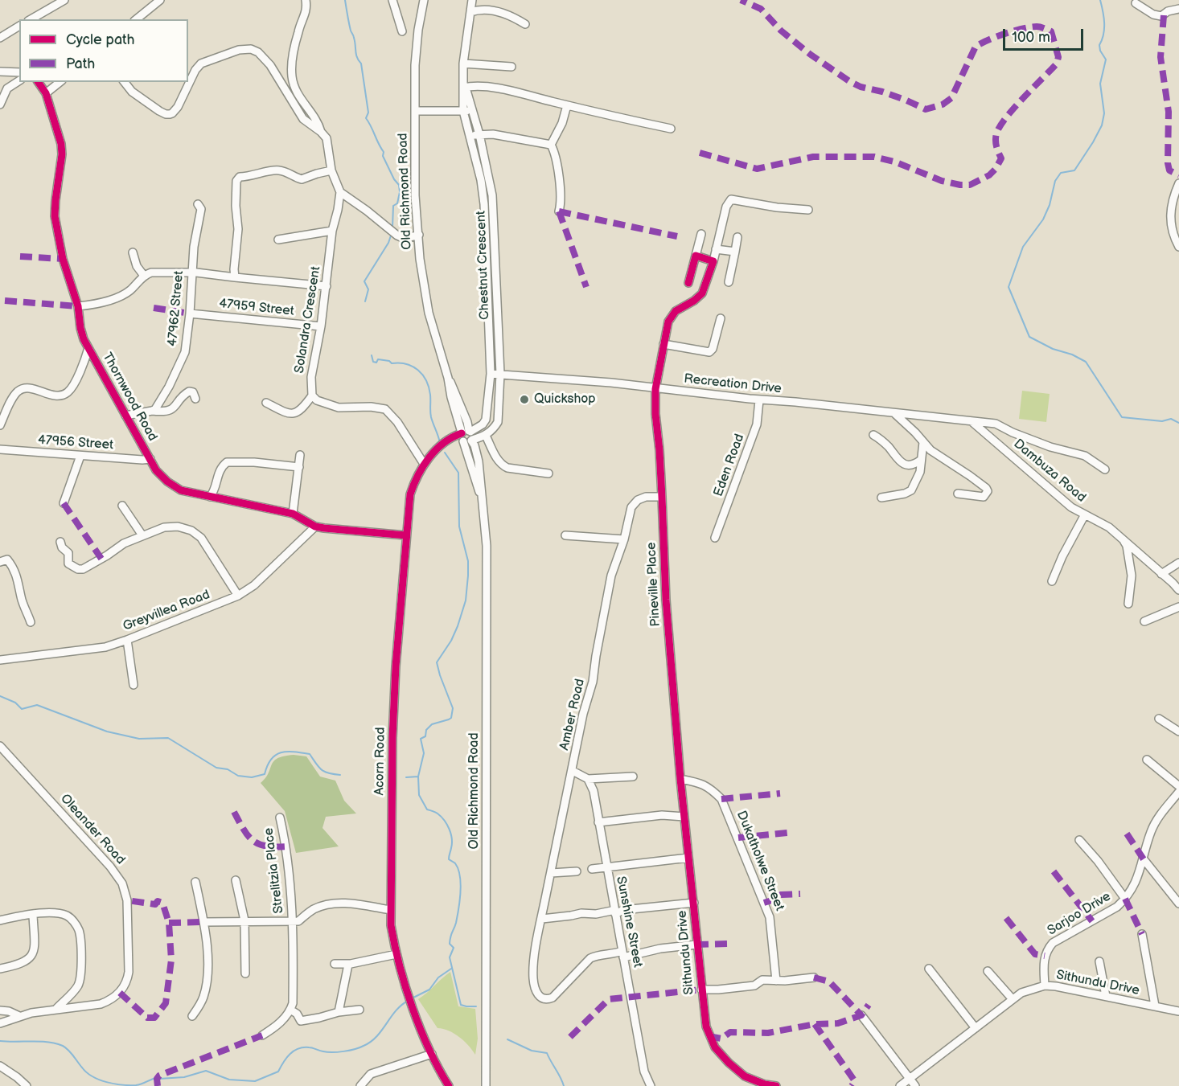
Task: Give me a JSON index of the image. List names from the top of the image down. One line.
{"streets":{"street":["Old Richmond Road","Chestnut Crescent","47959 Street","47962 Street","Solandra Crescent","Recreation Drive","Thornwood Road","47956 Street","Eden Road","Dambuza Road","Pineville Place","Greyvillea Road","Amber Road","Acorn Road","Oleander Road","Dukatholwe Street","Strelitzia Place","Sarjoo Drive","Sunshine Street","Sithundu Drive"]},"crossings":[["Old Richmond Road","Chestnut Crescent"],["Old Richmond Road","Acorn Road"],["Chestnut Crescent","Recreation Drive"],["Chestnut Crescent","Acorn Road"],["47959 Street","47962 Street"],["47959 Street","Solandra Crescent"],["Recreation Drive","Eden Road"],["Recreation Drive","Dambuza Road"],["Recreation Drive","Pineville Place"],["Thornwood Road","47956 Street"],["Thornwood Road","Greyvillea Road"],["Thornwood Road","Acorn Road"],["Pineville Place","Amber Road"],["Pineville Place","Dukatholwe Street"],["Pineville Place","Sithundu Drive"],["Amber Road","Sunshine Street"],["Acorn Road","Strelitzia Place"],["Dukatholwe Street","Sithundu Drive"],["Sarjoo Drive","Sithundu Drive"]],"places":["Quickshop"],"legend":["Cycle path","Path"],"scale_bar":"100 m"}
